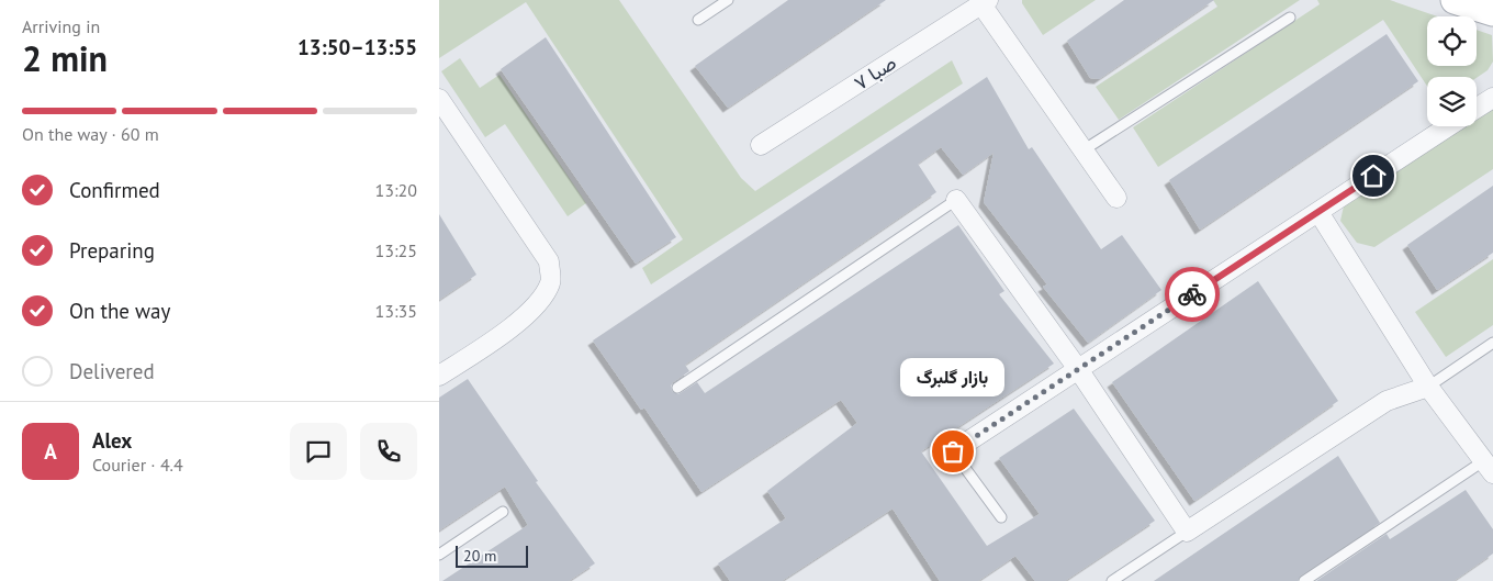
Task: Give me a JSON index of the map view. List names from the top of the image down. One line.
{"streets":{"street":["صبا ۷"]},"places":["بازار گلبرگ"],"scale_bar":"20 m","page":{"heading":["2 min","Arriving in","13:50–13:55"],"panel":["Alex","Courier · 4.4"],"bar":"On the way · 60 m","list":[["Confirmed","13:20"],["Preparing","13:25"],["On the way","13:35"],"Delivered"],"bubble":"بازار گلبرگ","round":"A","scale":"20 m"}}
